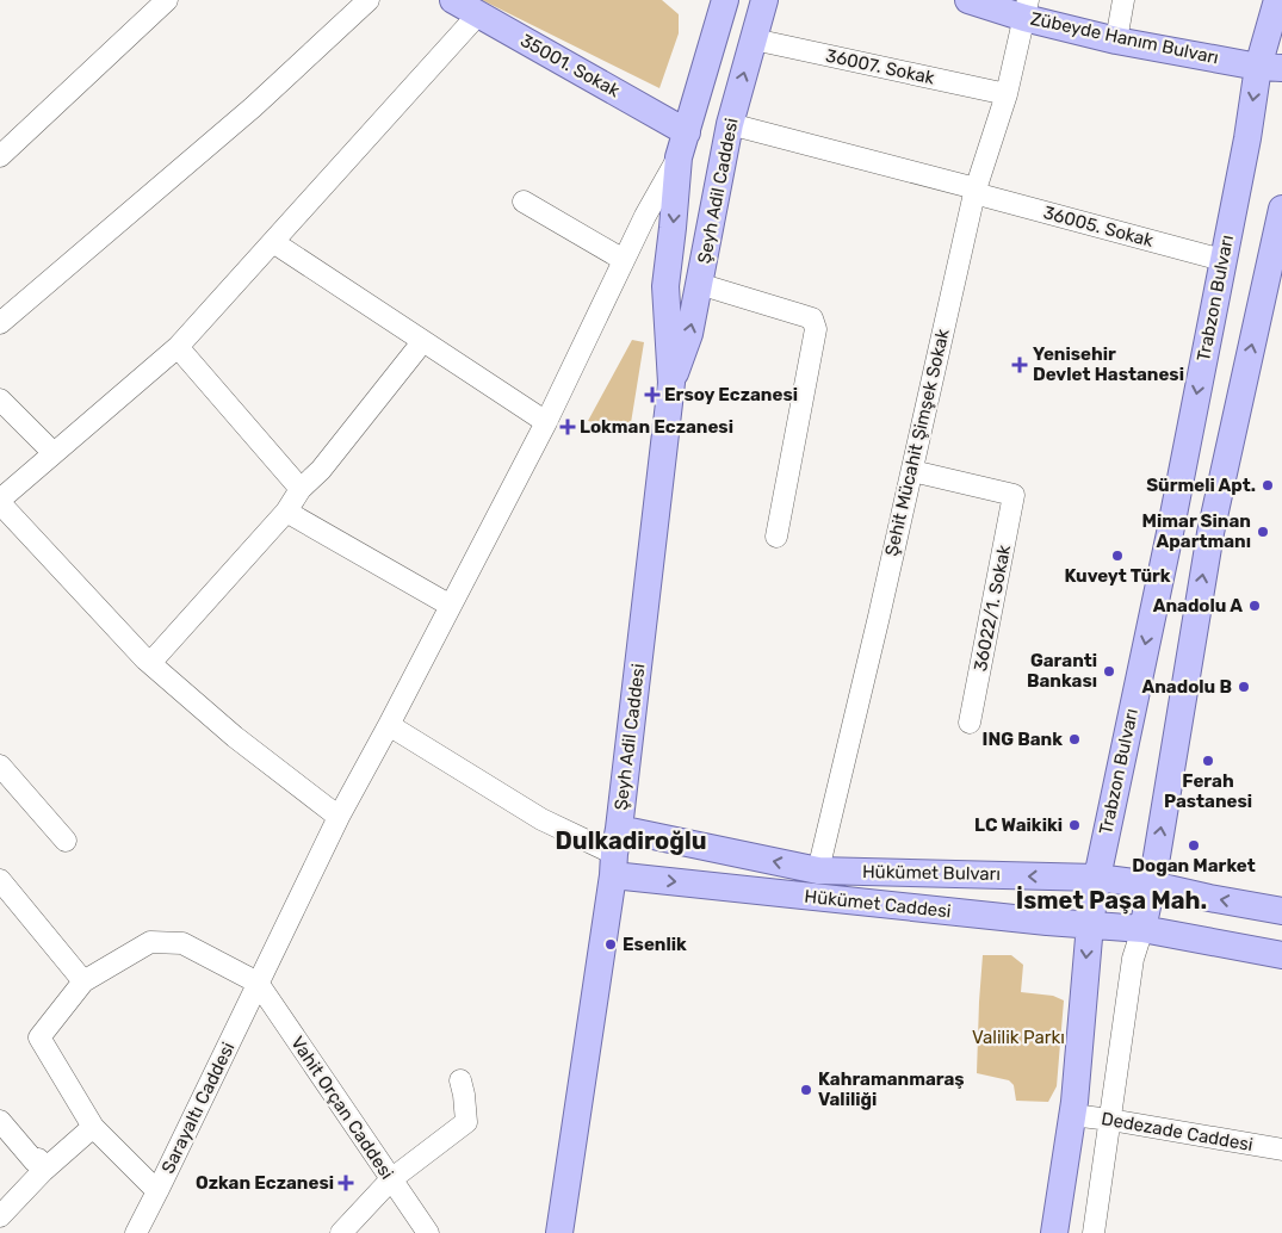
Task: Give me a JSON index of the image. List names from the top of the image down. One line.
{"streets":{"main road":["Zübeyde Hanım Bulvarı","35001. Sokak","Şeyh Adil Caddesi","Trabzon Bulvarı","Hükümet Bulvarı","Hükümet Caddesi"],"street":["36007. Sokak","36005. Sokak","Şehit Mücahit Şimşek Sokak","36022/1. Sokak","Sarayaltı Caddesi","Vahit Orçan Caddesi","Dedezade Caddesi"]},"crossings":[["Zübeyde Hanım Bulvarı","Trabzon Bulvarı"],["Zübeyde Hanım Bulvarı","Şehit Mücahit Şimşek Sokak"],["35001. Sokak","Şeyh Adil Caddesi"],["36007. Sokak","Şeyh Adil Caddesi"],["36007. Sokak","Şehit Mücahit Şimşek Sokak"],["Şeyh Adil Caddesi","36005. Sokak"],["Şeyh Adil Caddesi","Hükümet Bulvarı"],["Şeyh Adil Caddesi","Hükümet Caddesi"],["Şeyh Adil Caddesi","Sarayaltı Caddesi"],["36005. Sokak","Trabzon Bulvarı"],["36005. Sokak","Şehit Mücahit Şimşek Sokak"],["Trabzon Bulvarı","Hükümet Bulvarı"],["Trabzon Bulvarı","Hükümet Caddesi"],["Trabzon Bulvarı","Dedezade Caddesi"],["Şehit Mücahit Şimşek Sokak","36022/1. Sokak"],["Şehit Mücahit Şimşek Sokak","Hükümet Bulvarı"],["Hükümet Bulvarı","Hükümet Caddesi"],["Sarayaltı Caddesi","Vahit Orçan Caddesi"]],"one_way":["Hükümet Bulvarı","Hükümet Caddesi"],"districts":["Dulkadiroğlu","İsmet Paşa Mah."],"parks":["Valilik Parkı"],"places":{"health":["Yenisehir Devlet Hastanesi","Ersoy Eczanesi","Lokman Eczanesi","Ozkan Eczanesi"],"other":["Sürmeli Apt.","Mimar Sinan Apartmanı","Kuveyt Türk","Anadolu A","Garanti Bankası","Anadolu B","ING Bank","Ferah Pastanesi","LC Waikiki","Dogan Market","Esenlik","Kahramanmaraş Valiliği"]}}
